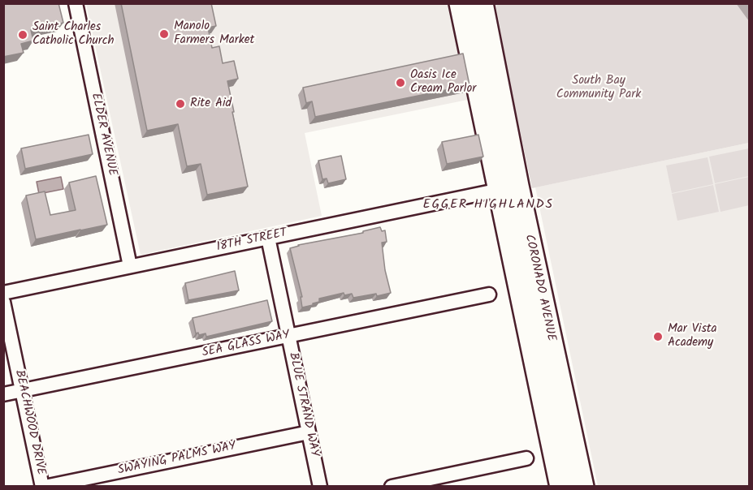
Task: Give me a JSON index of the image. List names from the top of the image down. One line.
{"streets":{"main road":["CORONADO AVENUE"],"street":["ELDER AVENUE","18TH STREET","SEA GLASS WAY","BLUE STRAND WAY","BEACHWOOD DRIVE","SWAYING PALMS WAY"]},"crossings":[["ELDER AVENUE","18TH STREET"],["18TH STREET","CORONADO AVENUE"],["18TH STREET","BLUE STRAND WAY"],["SEA GLASS WAY","BLUE STRAND WAY"],["SEA GLASS WAY","BEACHWOOD DRIVE"],["BLUE STRAND WAY","SWAYING PALMS WAY"],["BEACHWOOD DRIVE","SWAYING PALMS WAY"]],"districts":["EGGER HIGHLANDS"],"parks":["South Bay Community Park"],"places":["Manolo Farmers Market","Saint Charles Catholic Church","Oasis Ice Cream Parlor","Rite Aid","Mar Vista Academy"]}
